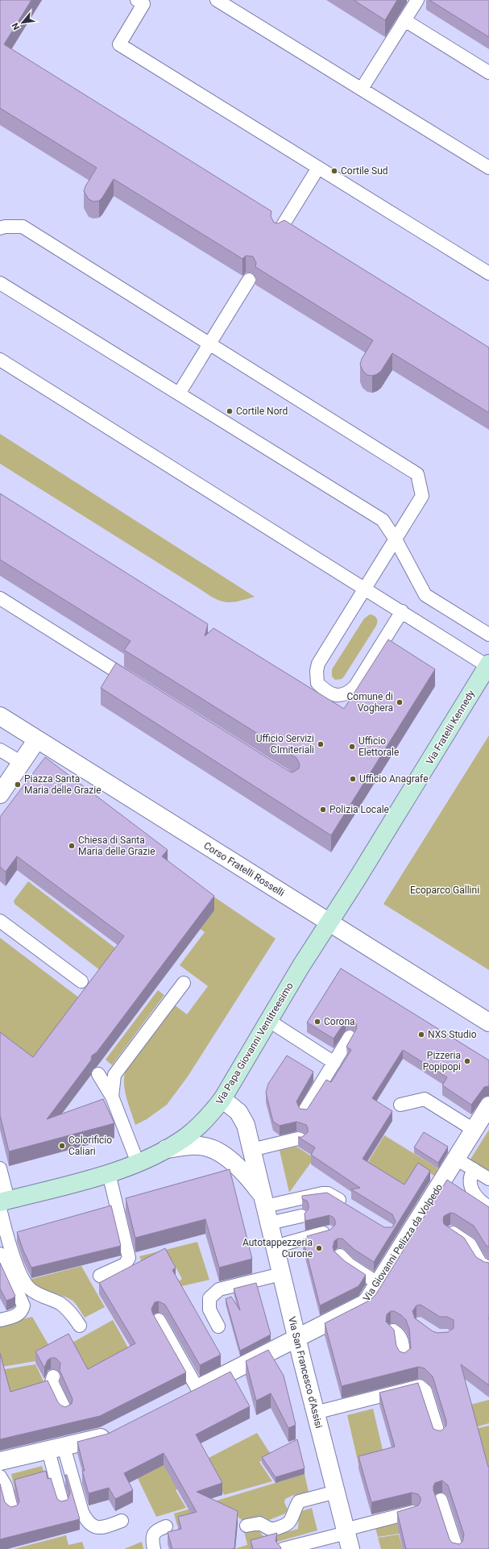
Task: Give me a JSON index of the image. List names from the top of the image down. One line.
{"streets":{"main road":["Via Fratelli Kennedy","Via Papa Giovanni Ventitreesimo"],"street":["Corso Fratelli Rosselli","Via Giovanni Pelizza da Volpedo","Via San Francesco d'Assisi"]},"crossings":[["Via Fratelli Kennedy","Corso Fratelli Rosselli"],["Via Fratelli Kennedy","Via Papa Giovanni Ventitreesimo"],["Corso Fratelli Rosselli","Via Papa Giovanni Ventitreesimo"],["Via Papa Giovanni Ventitreesimo","Via San Francesco d'Assisi"],["Via Giovanni Pelizza da Volpedo","Via San Francesco d'Assisi"]],"parks":["Ecoparco Gallini"],"places":["Cortile Sud","Cortile Nord","Comune di Voghera","Ufficio Servizi CImiteriali","Ufficio Elettorale","Ufficio Anagrafe","Piazza Santa Maria delle Grazie","Polizia Locale","Chiesa di Santa Maria delle Grazie","Corona","NXS Studio","Pizzeria Popipopi","Colorificio Caliari","Autotappezzeria Curone"],"north":"bottom left"}
